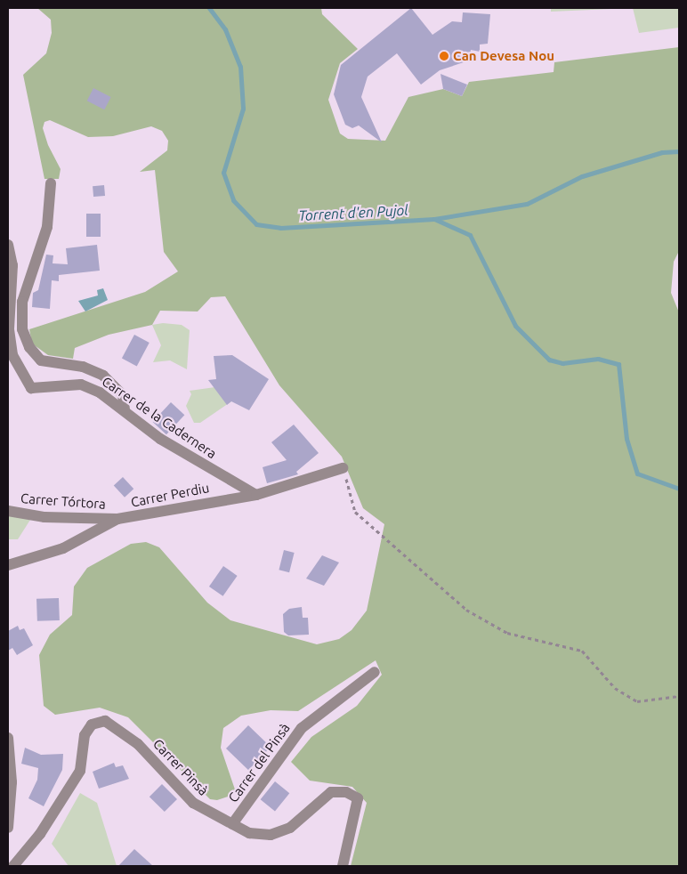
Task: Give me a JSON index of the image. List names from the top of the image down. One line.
{"streets":{"street":["Carrer de la Cadernera","Carrer Perdiu","Carrer Tórtora","Carrer del Pinsà","Carrer Pinsà"]},"crossings":[["Carrer de la Cadernera","Carrer Perdiu"],["Carrer Perdiu","Carrer Tórtora"],["Carrer del Pinsà","Carrer Pinsà"]],"water":["Torrent d'en Pujol"],"places":["Can Devesa Nou"]}
